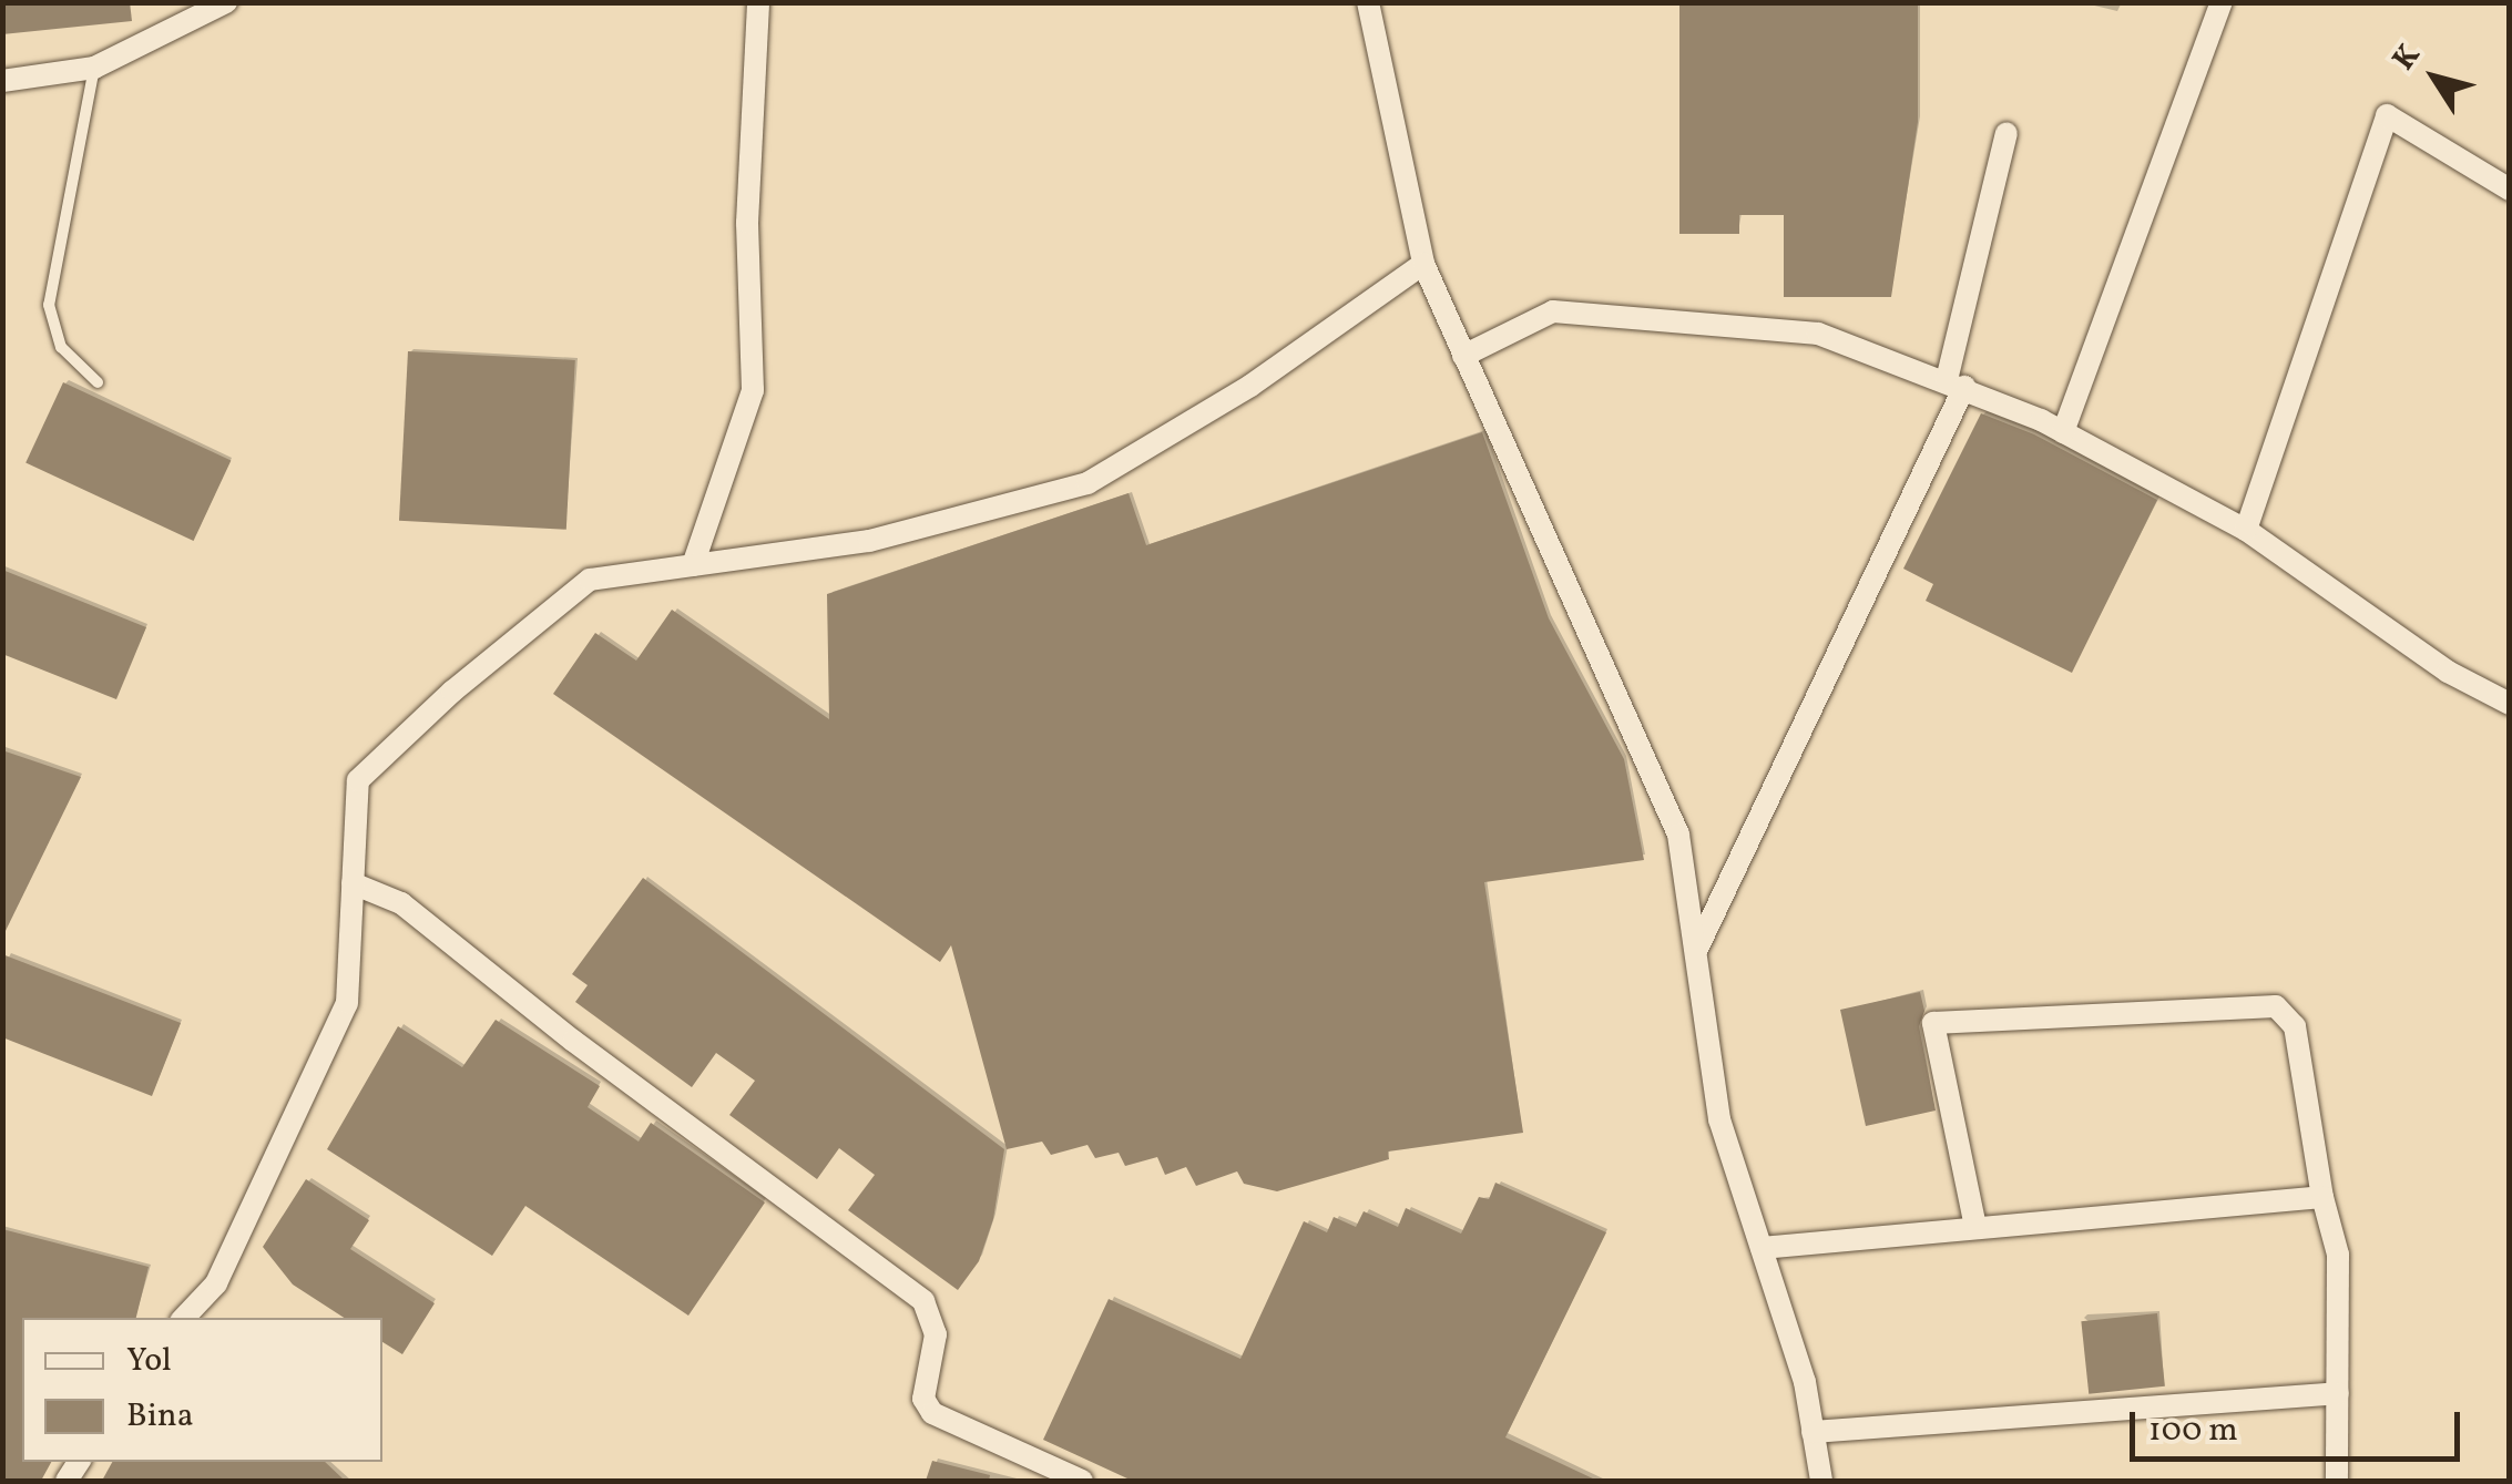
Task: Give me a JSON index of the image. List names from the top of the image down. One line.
{"legend":["Yol","Bina"],"scale_bar":"100 m","north":"top left"}
